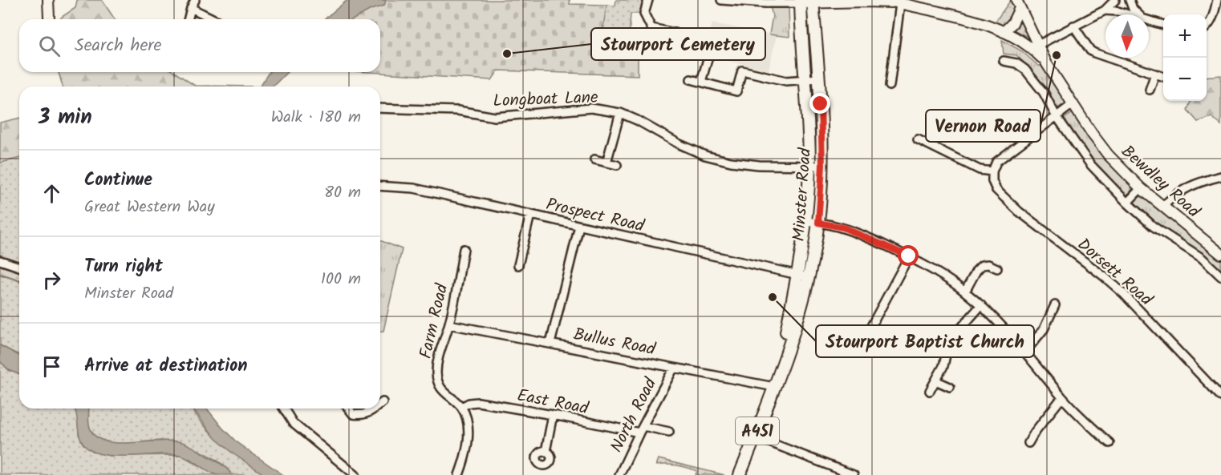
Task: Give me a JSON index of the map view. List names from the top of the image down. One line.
{"streets":{"main road":["Bewdley Road","Minster Road","A451"],"street":["Longboat Lane","Prospect Road","Dorsett Road","Farm Road","Bullus Road","East Road","North Road"]},"crossings":[["Longboat Lane","Minster Road"],["Minster Road","Prospect Road"],["Minster Road","Bullus Road"],["Farm Road","Bullus Road"],["Farm Road","East Road"],["Bullus Road","North Road"],["East Road","North Road"]],"places":["Stourport Cemetery","Vernon Road","Stourport Baptist Church"],"north":"bottom","page":{"map_buttons":["+","−"],"search":"Search here","heading":["3 min","Walk · 180 m"],"list":[["Continue","Great Western Way","80 m"],["Turn right","Minster Road","100 m"],"Arrive at destination"]}}
